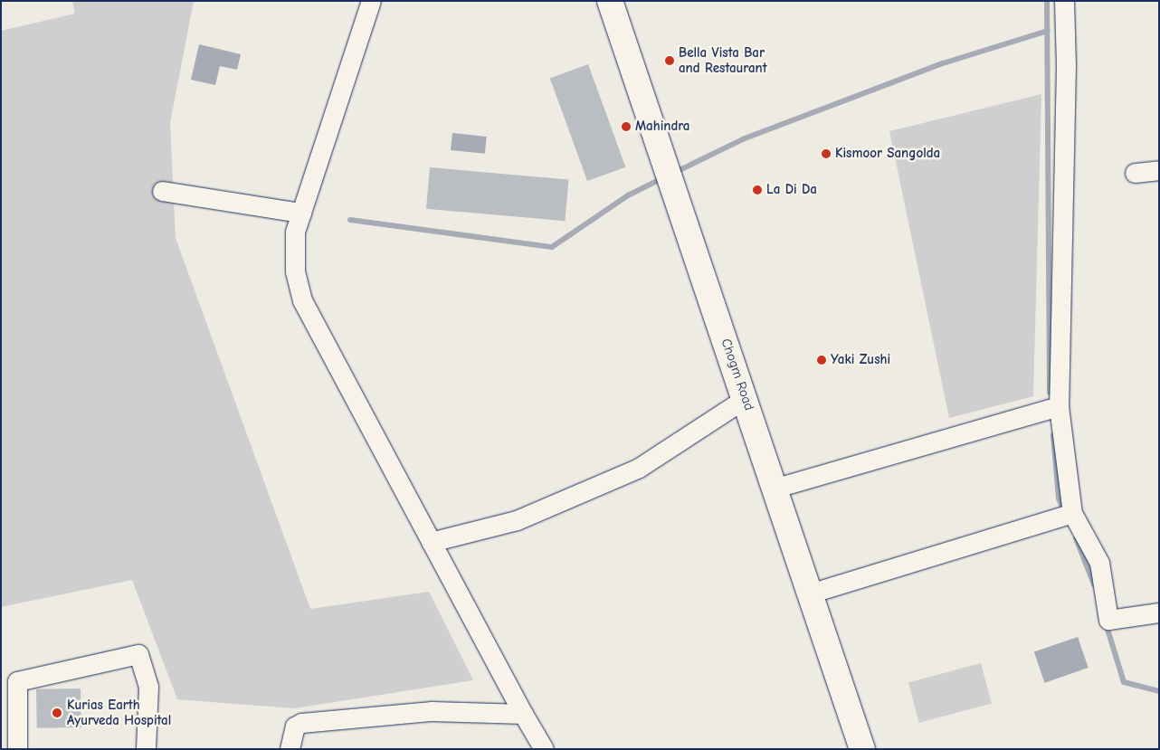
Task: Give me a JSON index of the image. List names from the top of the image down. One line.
{"streets":{"main road":["Chogm Road"]},"places":["Bella Vista Bar and Restaurant","Mahindra","Kismoor Sangolda","La Di Da","Yaki Zushi","Kurias Earth Ayurveda Hospital"]}
